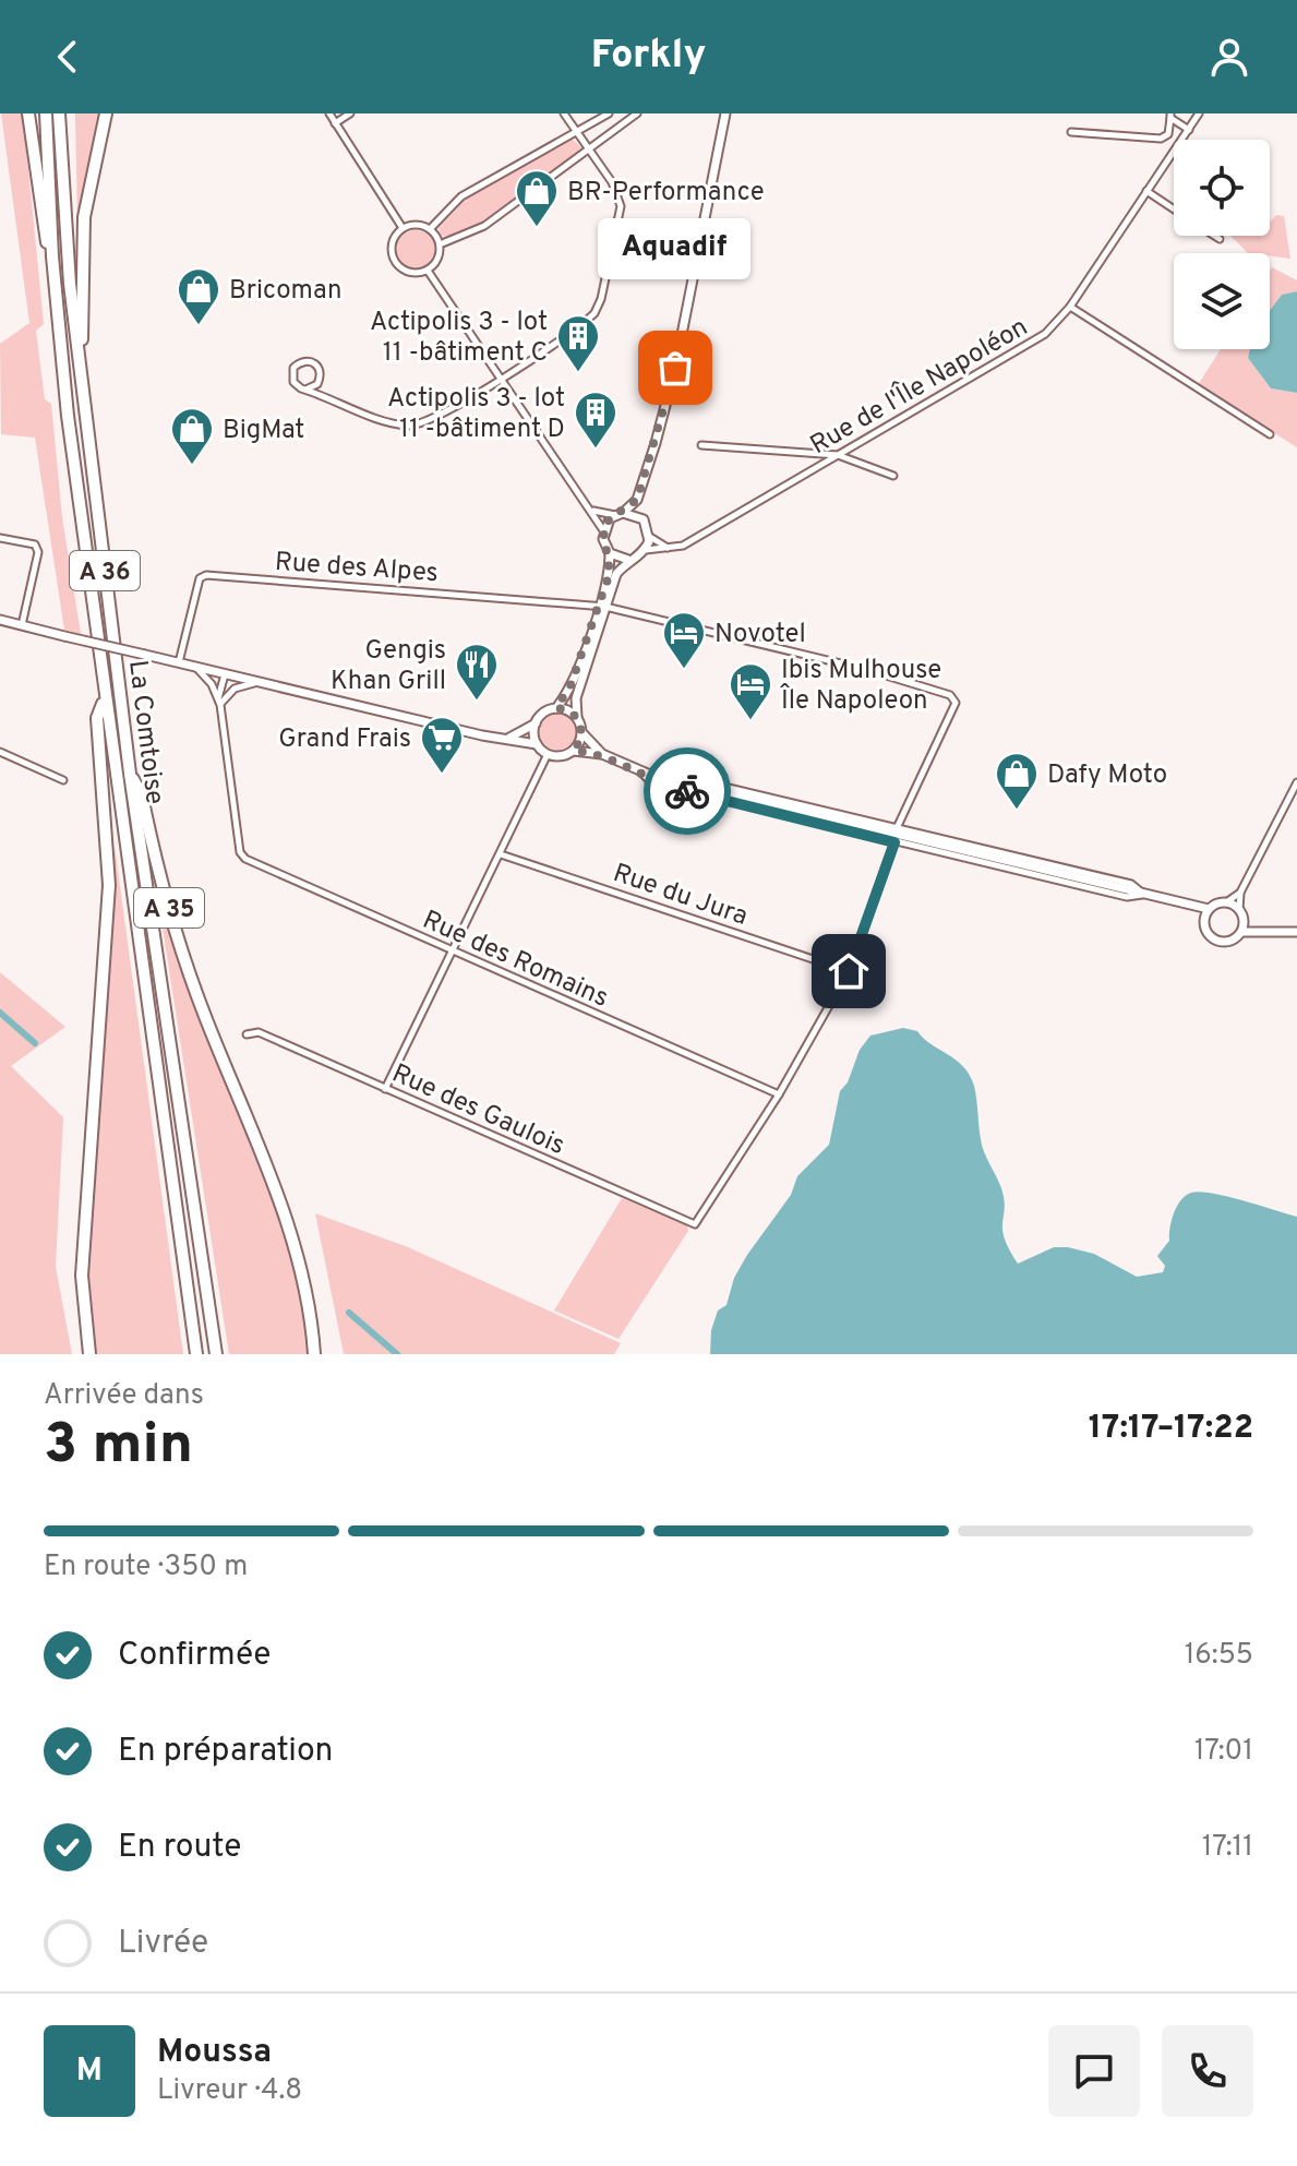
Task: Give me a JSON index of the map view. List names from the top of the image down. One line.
{"streets":{"highway":["A 36","La Comtoise","A 35"],"street":["Rue de l'Île Napoléon","Rue des Alpes","Rue du Jura","Rue des Romains","Rue des Gaulois"]},"crossings":[["La Comtoise","A 35"],["Rue des Romains","Rue des Gaulois"]],"places":{"shop":["BR-Performance","Bricoman","BigMat","Dafy Moto"],"other":["Aquadif"],"building":["Actipolis 3 - lot 11 -bâtiment C","Actipolis 3 - lot 11 -bâtiment D"],"hotel":["Novotel","Ibis Mulhouse Île Napoleon"],"restaurant":["Gengis Khan Grill"],"supermarket":["Grand Frais"]},"page":{"header":"Forkly","bubble":"Aquadif","heading":["3 min","Arrivée dans","17:17–17:22"],"panel":["Moussa","Livreur · 4.8"],"bar":"En route · 350 m","list":[["Confirmée","16:55"],["En préparation","17:01"],["En route","17:11"],"Livrée"],"round":"M"}}
